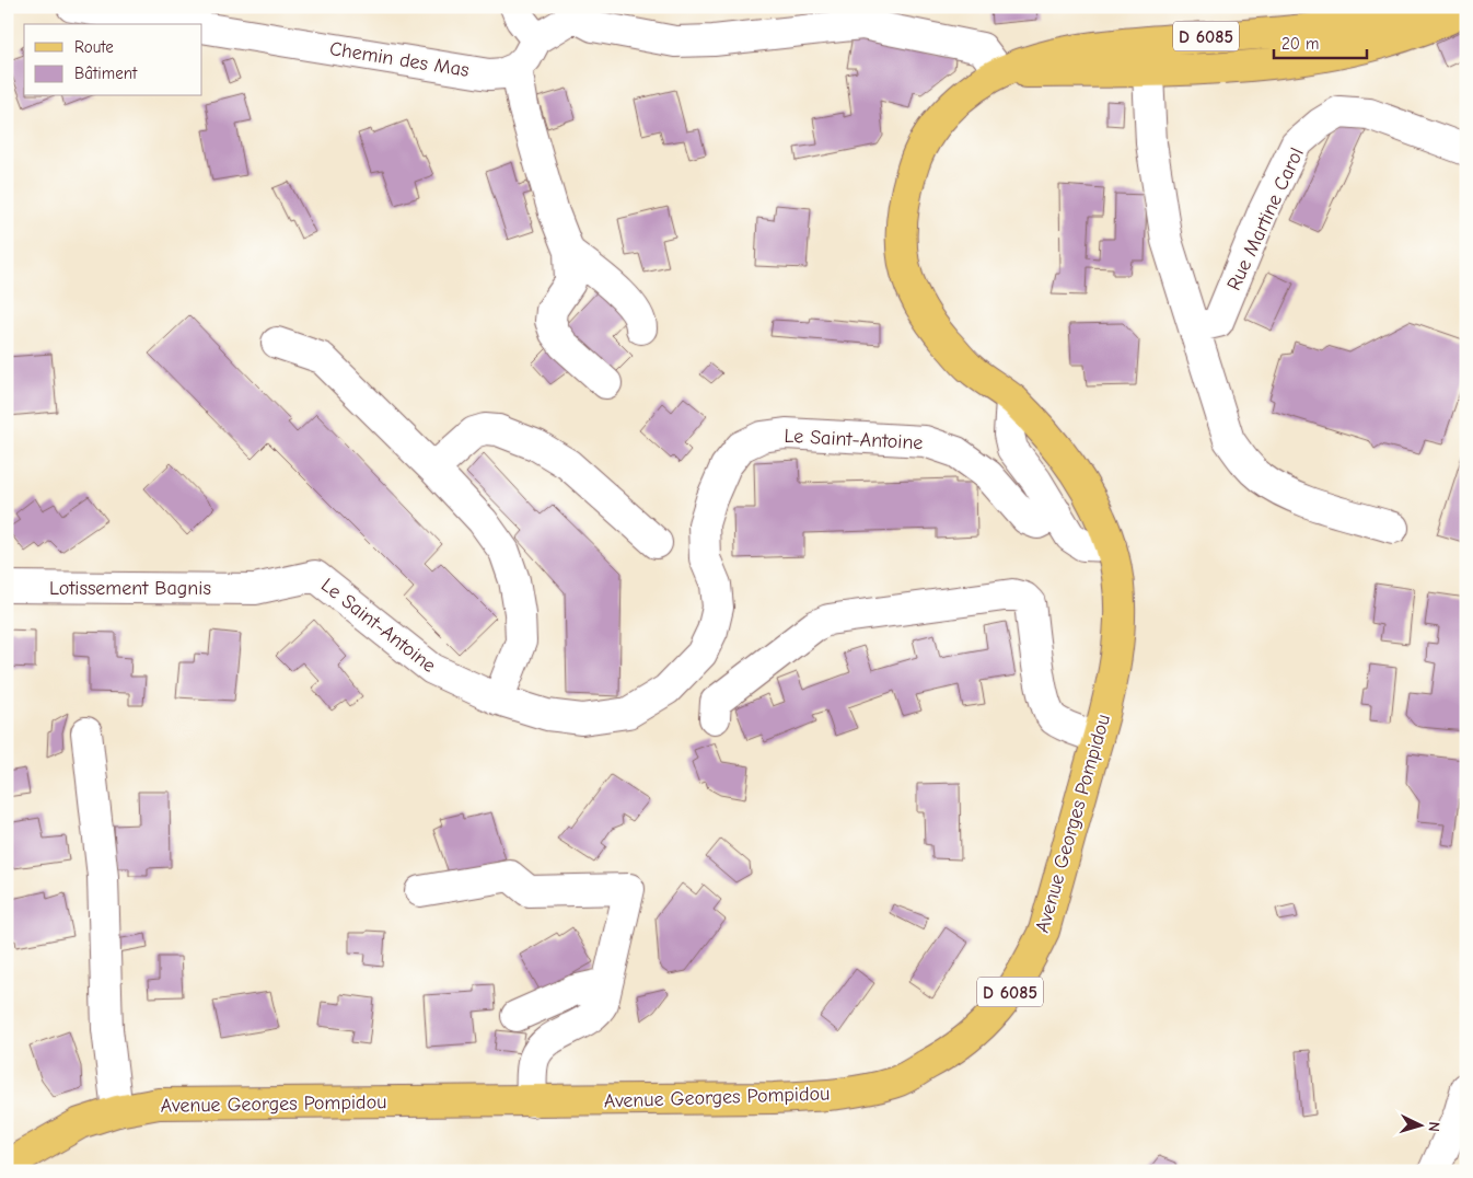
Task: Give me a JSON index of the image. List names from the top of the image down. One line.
{"streets":{"main road":["D 6085","Avenue Georges Pompidou"],"street":["Chemin des Mas","Rue Martine Carol","Le Saint-Antoine","Lotissement Bagnis"]},"crossings":[["D 6085","Avenue Georges Pompidou"],["Le Saint-Antoine","Lotissement Bagnis"]],"legend":["Route","Bâtiment"],"scale_bar":"20 m","north":"right"}
